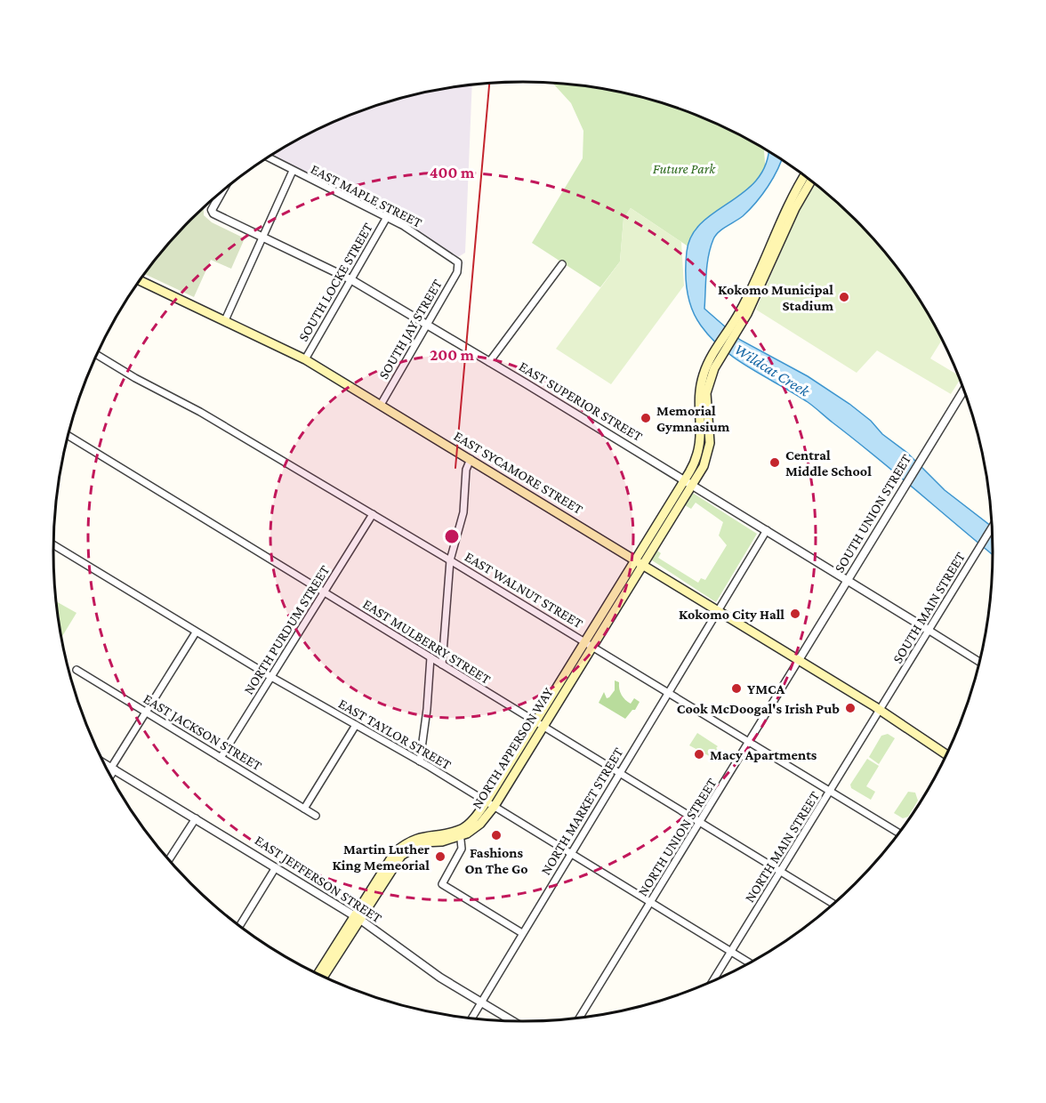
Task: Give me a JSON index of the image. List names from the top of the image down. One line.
{"streets":{"main road":["EAST SYCAMORE STREET","NORTH APPERSON WAY"],"street":["EAST MAPLE STREET","SOUTH LOCKE STREET","SOUTH JAY STREET","EAST SUPERIOR STREET","SOUTH UNION STREET","EAST WALNUT STREET","SOUTH MAIN STREET","NORTH PURDUM STREET","EAST MULBERRY STREET","EAST JACKSON STREET","EAST TAYLOR STREET","NORTH MARKET STREET","NORTH UNION STREET","NORTH MAIN STREET","EAST JEFFERSON STREET"]},"crossings":[["EAST MAPLE STREET","SOUTH LOCKE STREET"],["EAST MAPLE STREET","SOUTH JAY STREET"],["SOUTH LOCKE STREET","EAST SUPERIOR STREET"],["SOUTH LOCKE STREET","EAST SYCAMORE STREET"],["SOUTH JAY STREET","EAST SUPERIOR STREET"],["SOUTH JAY STREET","EAST SYCAMORE STREET"],["EAST SUPERIOR STREET","SOUTH UNION STREET"],["EAST SUPERIOR STREET","SOUTH MAIN STREET"],["EAST SUPERIOR STREET","NORTH APPERSON WAY"],["EAST SUPERIOR STREET","NORTH MARKET STREET"],["EAST SYCAMORE STREET","SOUTH UNION STREET"],["EAST SYCAMORE STREET","SOUTH MAIN STREET"],["EAST SYCAMORE STREET","NORTH APPERSON WAY"],["EAST SYCAMORE STREET","NORTH MARKET STREET"],["EAST SYCAMORE STREET","NORTH UNION STREET"],["EAST SYCAMORE STREET","NORTH MAIN STREET"],["SOUTH UNION STREET","NORTH UNION STREET"],["EAST WALNUT STREET","NORTH PURDUM STREET"],["EAST WALNUT STREET","NORTH APPERSON WAY"],["EAST WALNUT STREET","NORTH MARKET STREET"],["EAST WALNUT STREET","NORTH UNION STREET"],["EAST WALNUT STREET","NORTH MAIN STREET"],["SOUTH MAIN STREET","NORTH MAIN STREET"],["NORTH PURDUM STREET","EAST MULBERRY STREET"],["NORTH PURDUM STREET","EAST JACKSON STREET"],["NORTH PURDUM STREET","EAST TAYLOR STREET"],["EAST MULBERRY STREET","NORTH APPERSON WAY"],["EAST MULBERRY STREET","NORTH MARKET STREET"],["EAST MULBERRY STREET","NORTH UNION STREET"],["EAST MULBERRY STREET","NORTH MAIN STREET"],["EAST TAYLOR STREET","NORTH APPERSON WAY"],["EAST TAYLOR STREET","NORTH MARKET STREET"],["EAST TAYLOR STREET","NORTH UNION STREET"],["EAST TAYLOR STREET","NORTH MAIN STREET"],["NORTH APPERSON WAY","EAST JEFFERSON STREET"],["NORTH MARKET STREET","EAST JEFFERSON STREET"]],"water":["Wildcat Creek"],"parks":["Future Park"],"places":["Kokomo Municipal Stadium","Memorial Gymnasium","Central Middle School","Kokomo City Hall","YMCA","Cook McDoogal's Irish Pub","Macy Apartments","Fashions On The Go","Martin Luther King Memeorial"],"rings":["400 m","200 m"]}
